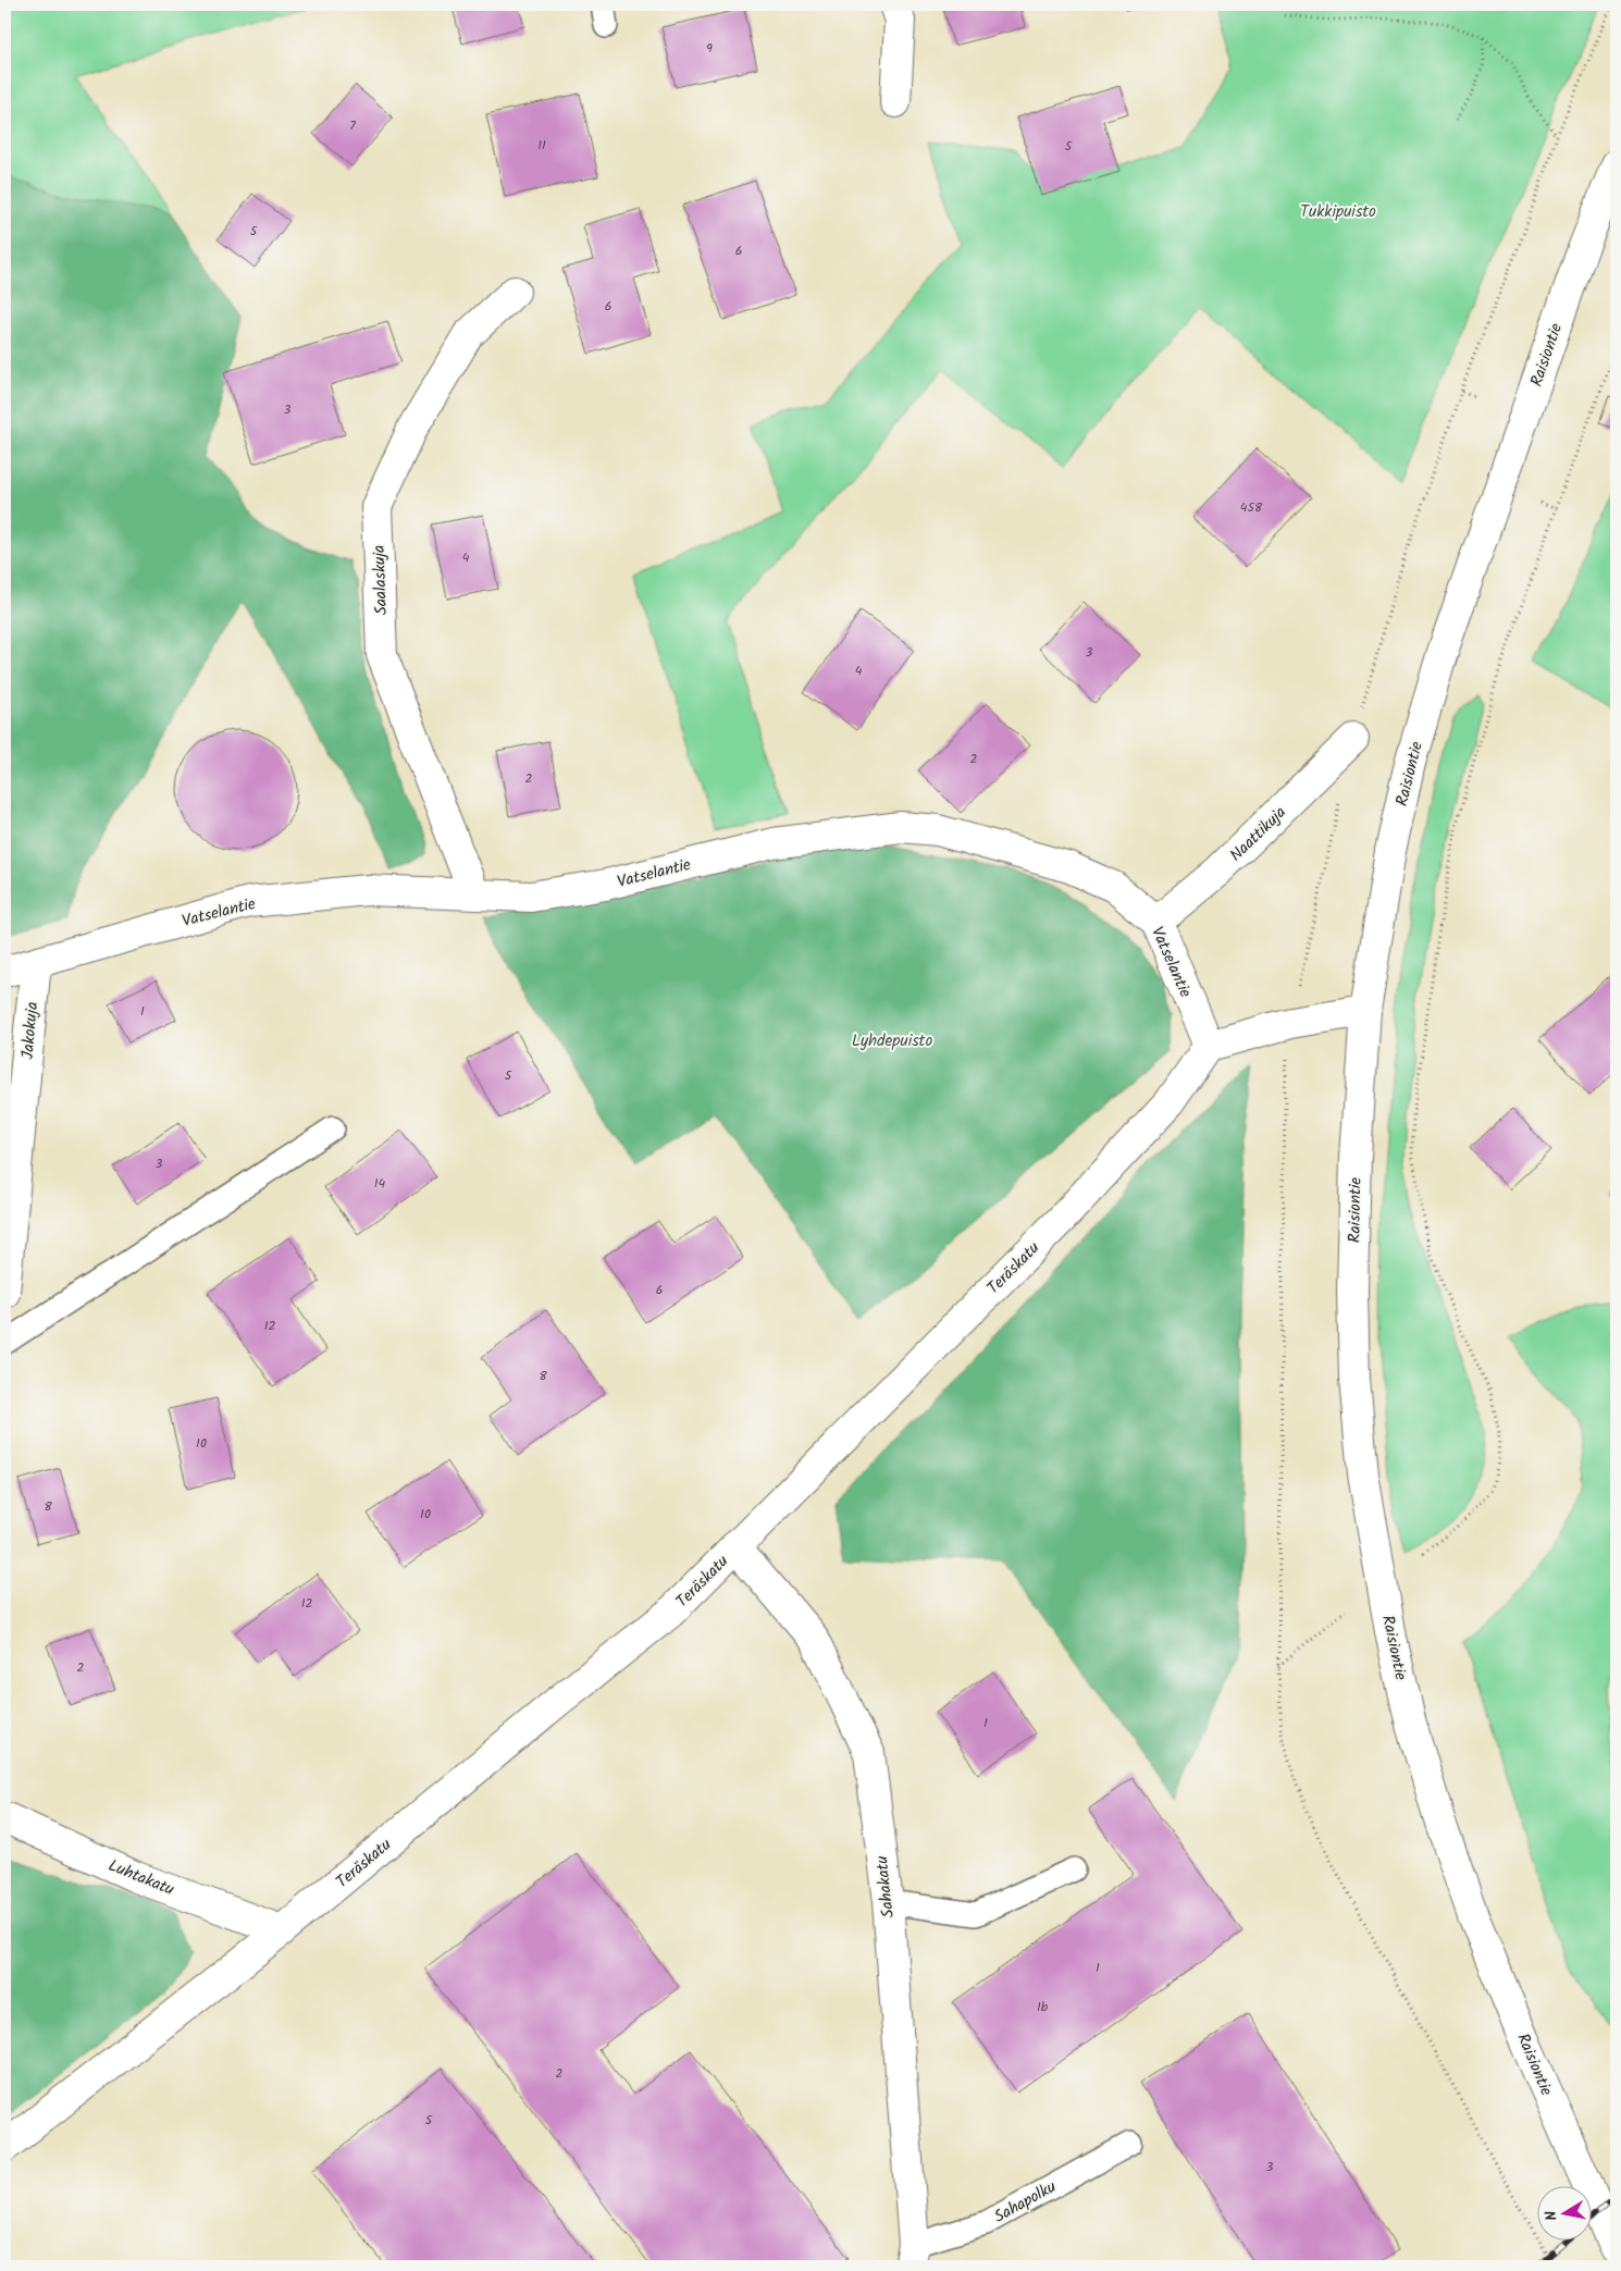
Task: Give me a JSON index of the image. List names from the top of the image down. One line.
{"streets":{"street":["Raisiontie","Saalaskuja","Naattikuja","Vatselantie","Jakokuja","Teräskatu","Luhtakatu","Sahakatu"],"lane":["Sahapolku"]},"crossings":[["Saalaskuja","Vatselantie"],["Naattikuja","Vatselantie"],["Vatselantie","Jakokuja"],["Vatselantie","Teräskatu"],["Teräskatu","Luhtakatu"],["Teräskatu","Sahakatu"],["Sahakatu","Sahapolku"]],"parks":["Tukkipuisto","Lyhdepuisto"],"house_numbers":["9","7","11","5","5","6","6","3","458","4","3","4","2","2","1","5","3","14","6","12","8","10","8","10","12","2","1","1","1b","2","5","3"],"north":"left"}
